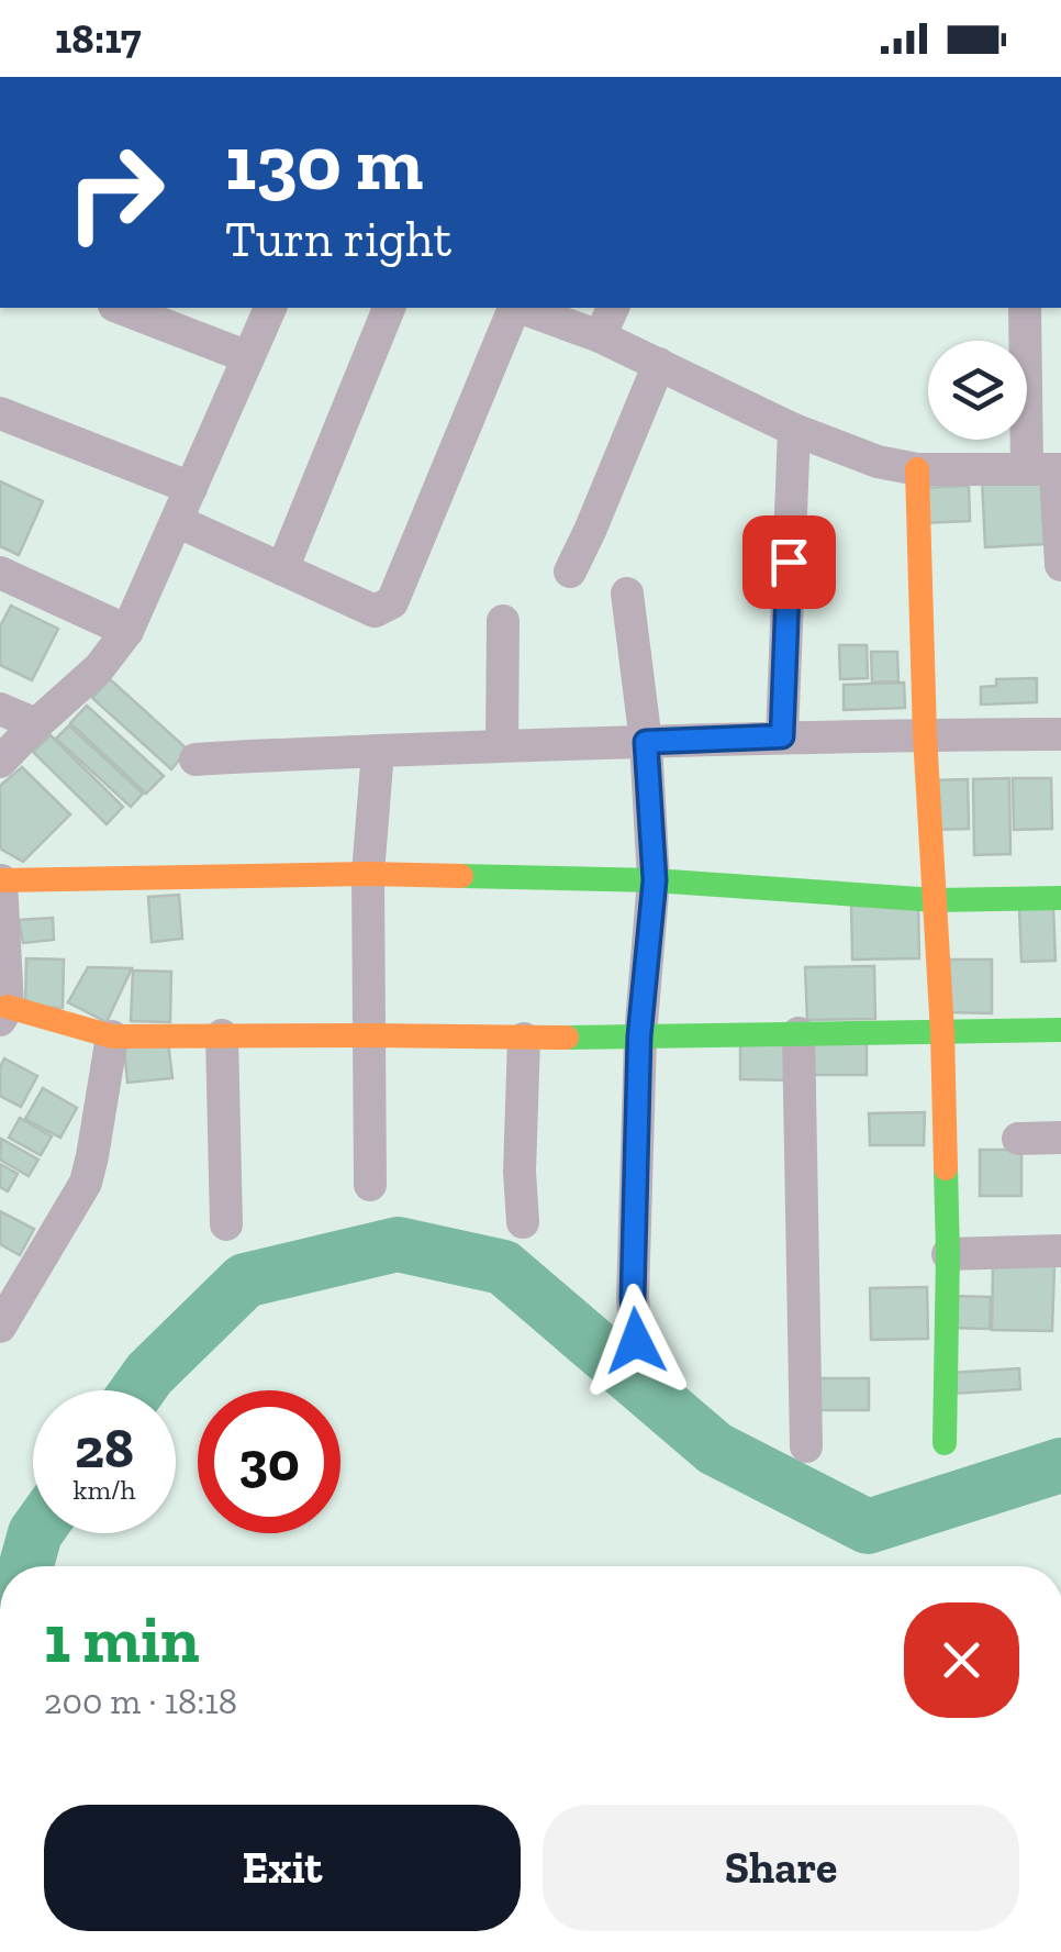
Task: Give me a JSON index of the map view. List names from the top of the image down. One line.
{"page":{"status":"18:17","turn":["130 m","Turn right"],"speed":"28 km/h","limit":"30","heading":["1 min","200 m · 18:18"],"buttons":["Exit","Share"]}}
